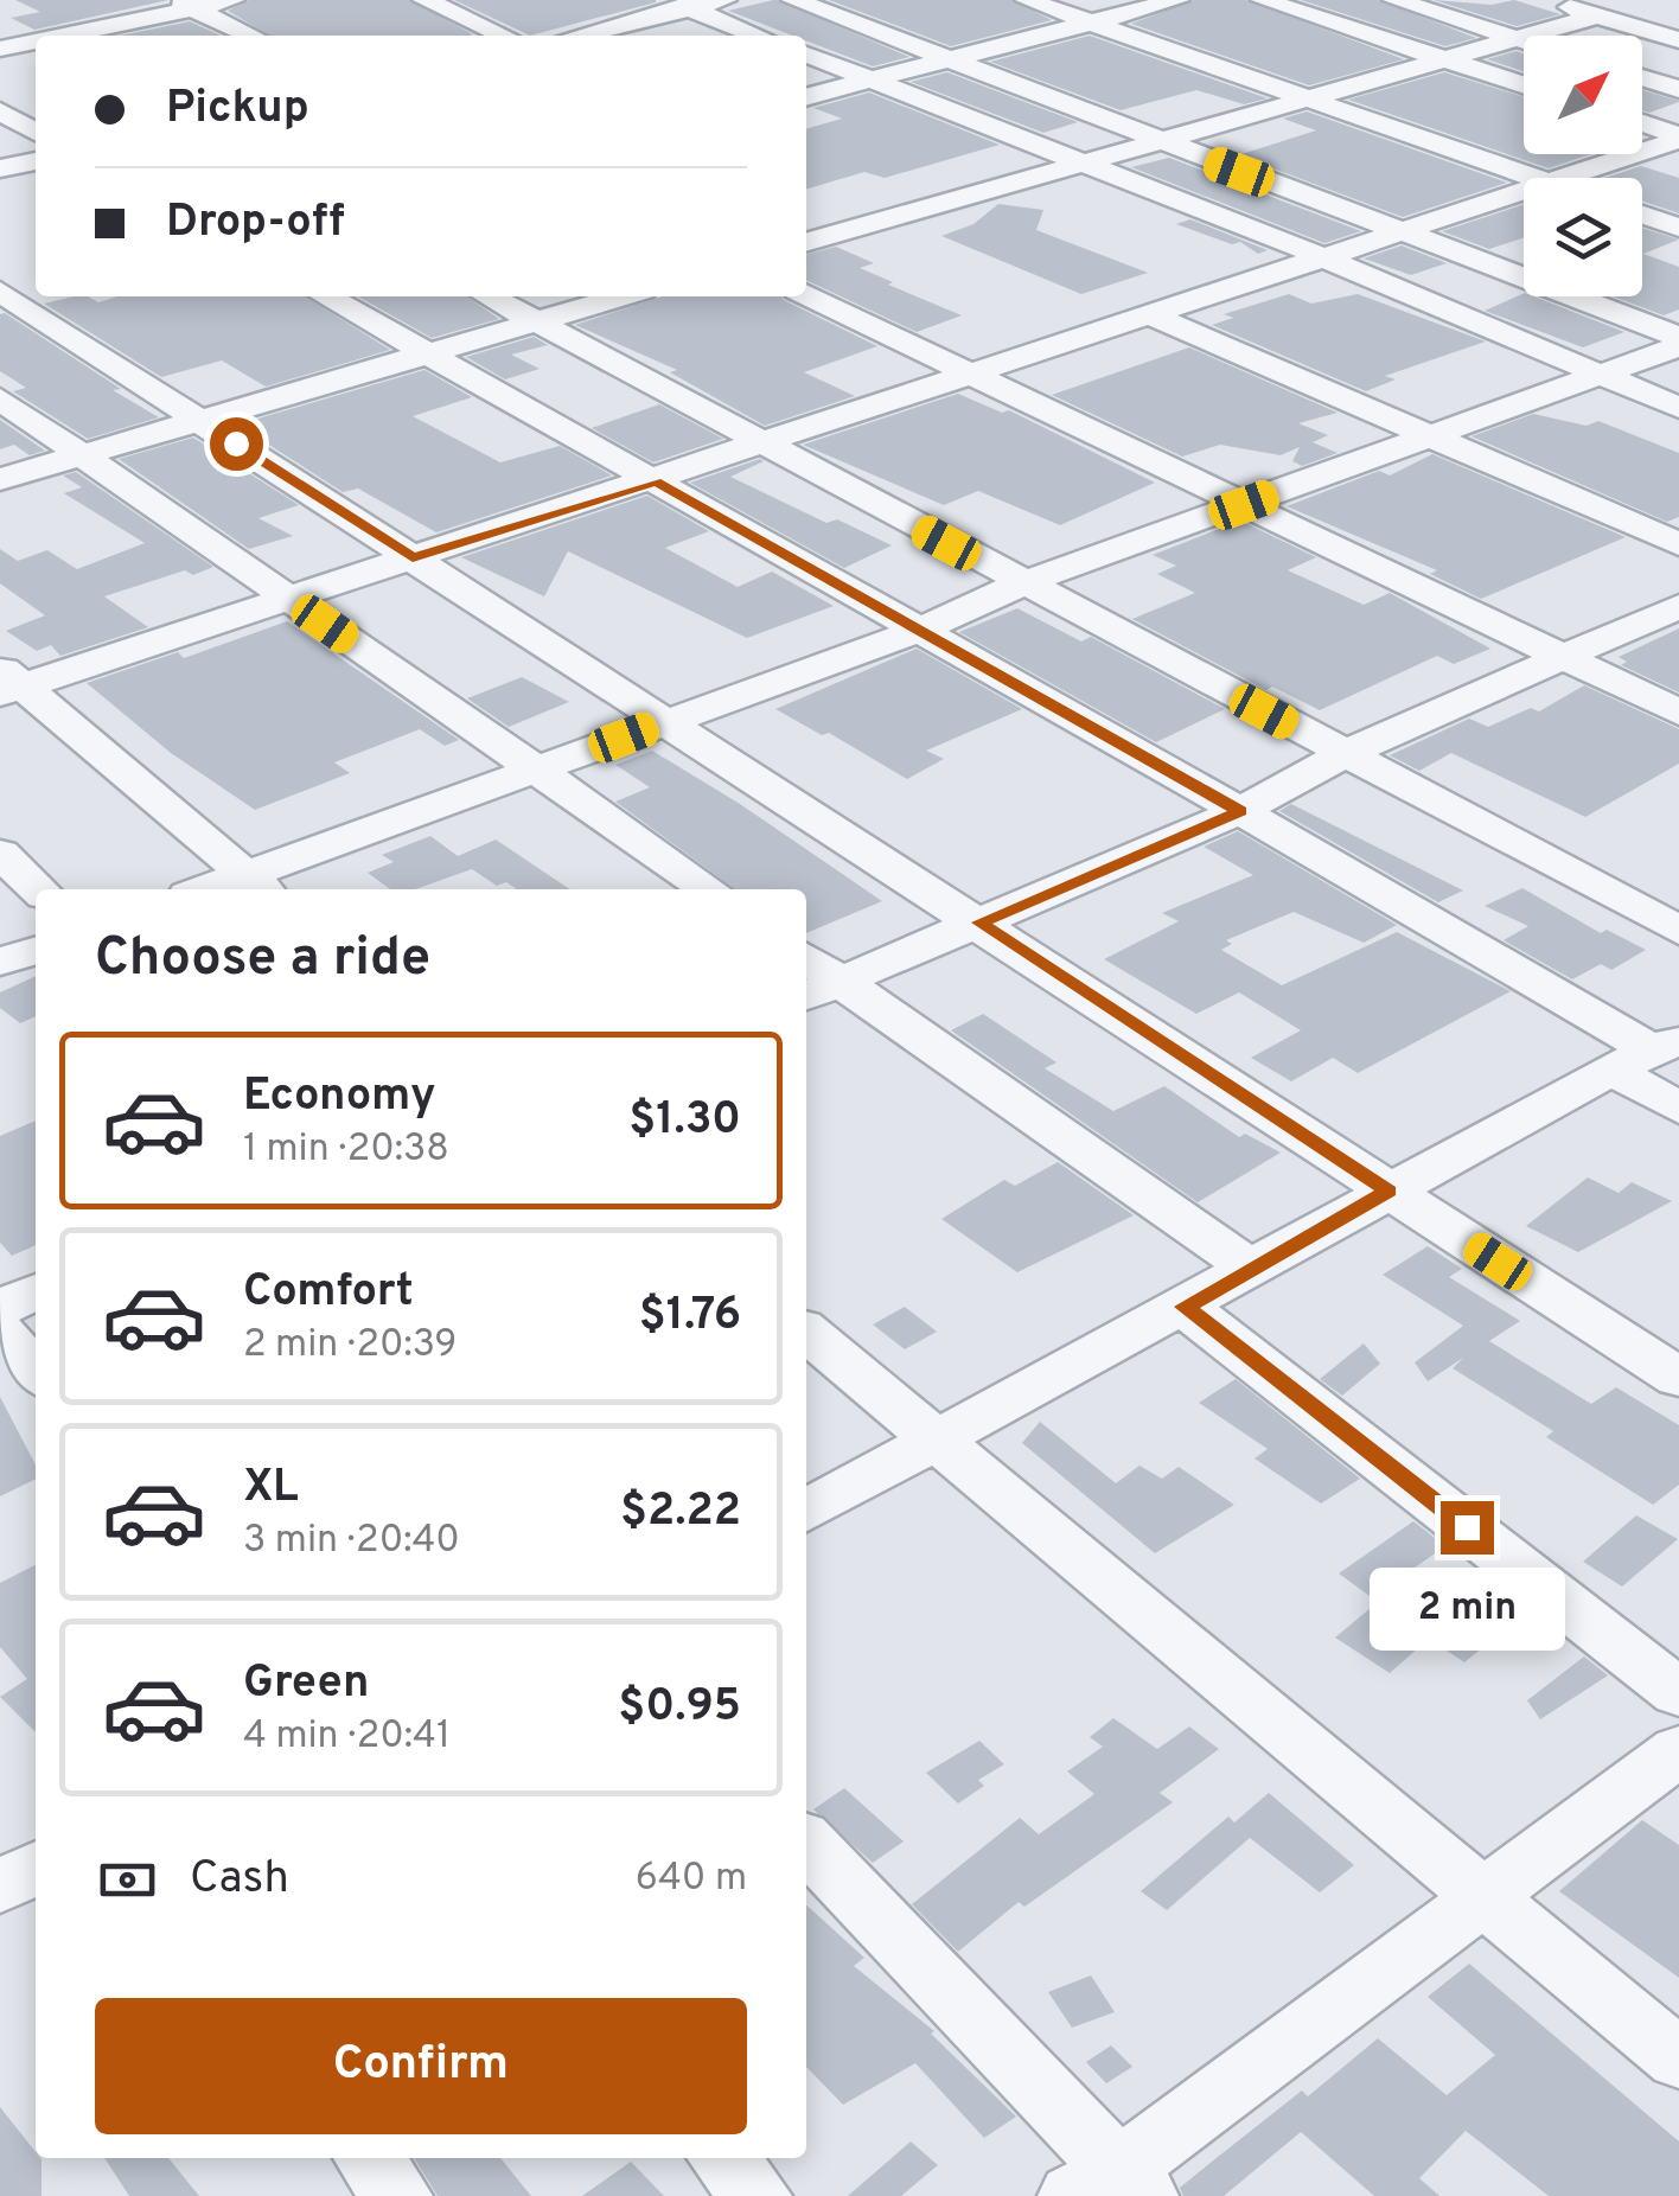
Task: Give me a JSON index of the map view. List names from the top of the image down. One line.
{"north":"top right","page":{"banner":["Pickup","Drop-off"],"heading":"Choose a ride","list":[{"name":"Economy","note":"1 min · 20:38","value":"$1.30"},{"name":"Comfort","note":"2 min · 20:39","value":"$1.76"},{"name":"XL","note":"3 min · 20:40","value":"$2.22"},{"name":"Green","note":"4 min · 20:41","value":"$0.95"}],"bubble":"2 min","pay":["Cash","640 m"],"buttons":"Confirm"}}
